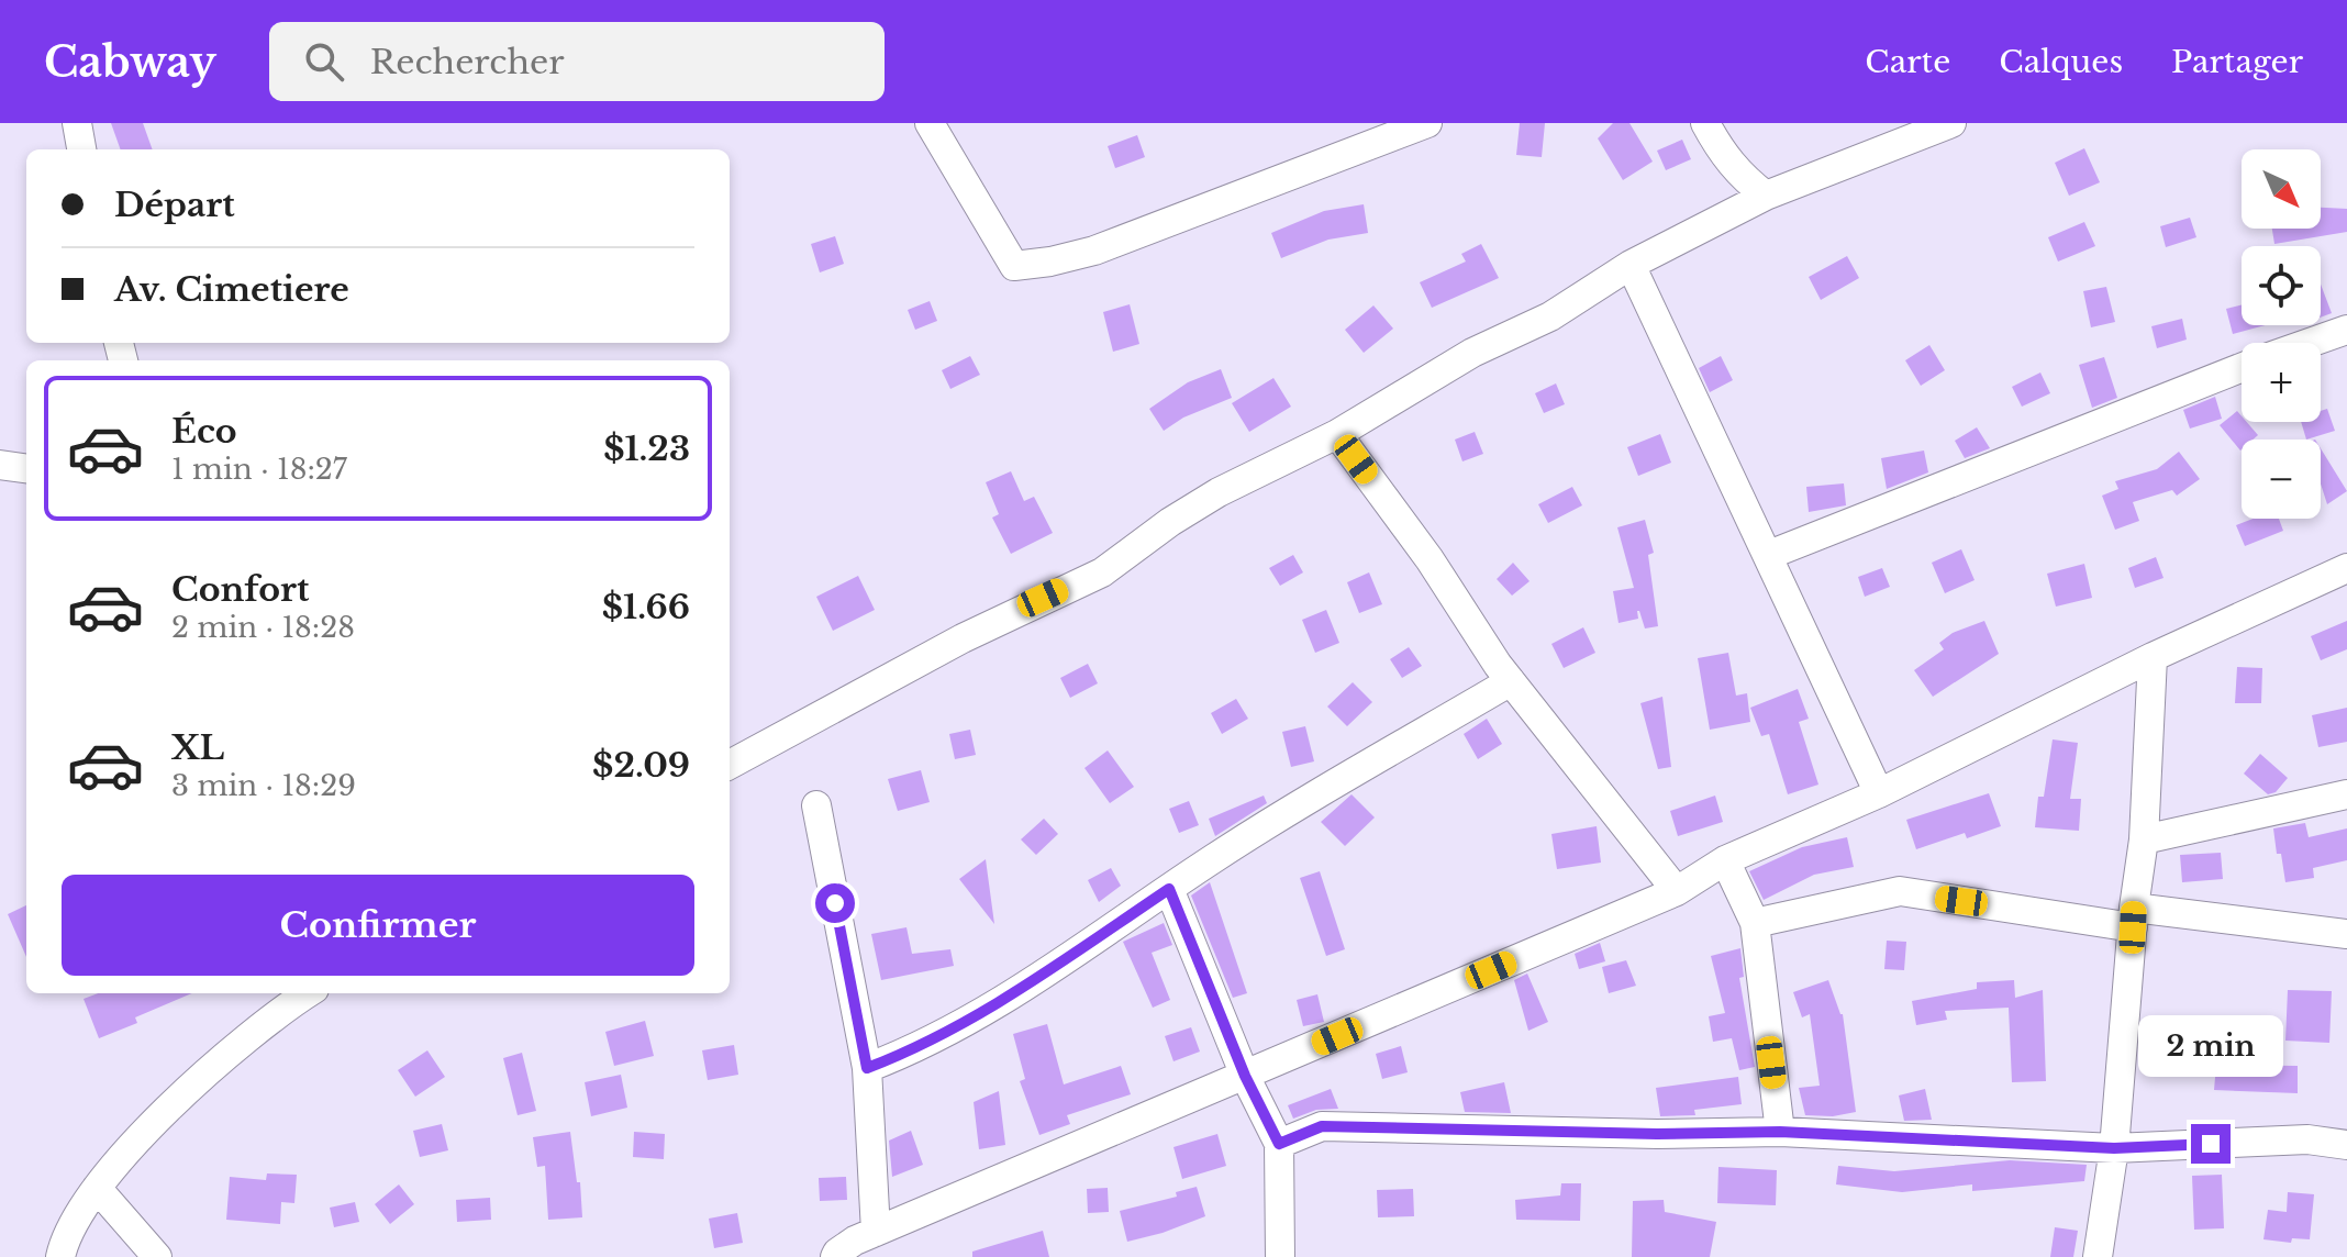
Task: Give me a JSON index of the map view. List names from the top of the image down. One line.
{"north":"bottom right","page":{"header":"Cabway","search":"Rechercher","nav":["Carte","Calques","Partager"],"map_buttons":["+","−"],"banner":["Départ","Av. Cimetiere"],"list":[{"name":"Éco","note":"1 min · 18:27","value":"$1.23"},{"name":"Confort","note":"2 min · 18:28","value":"$1.66"},{"name":"XL","note":"3 min · 18:29","value":"$2.09"}],"buttons":"Confirmer","bubble":"2 min"}}
